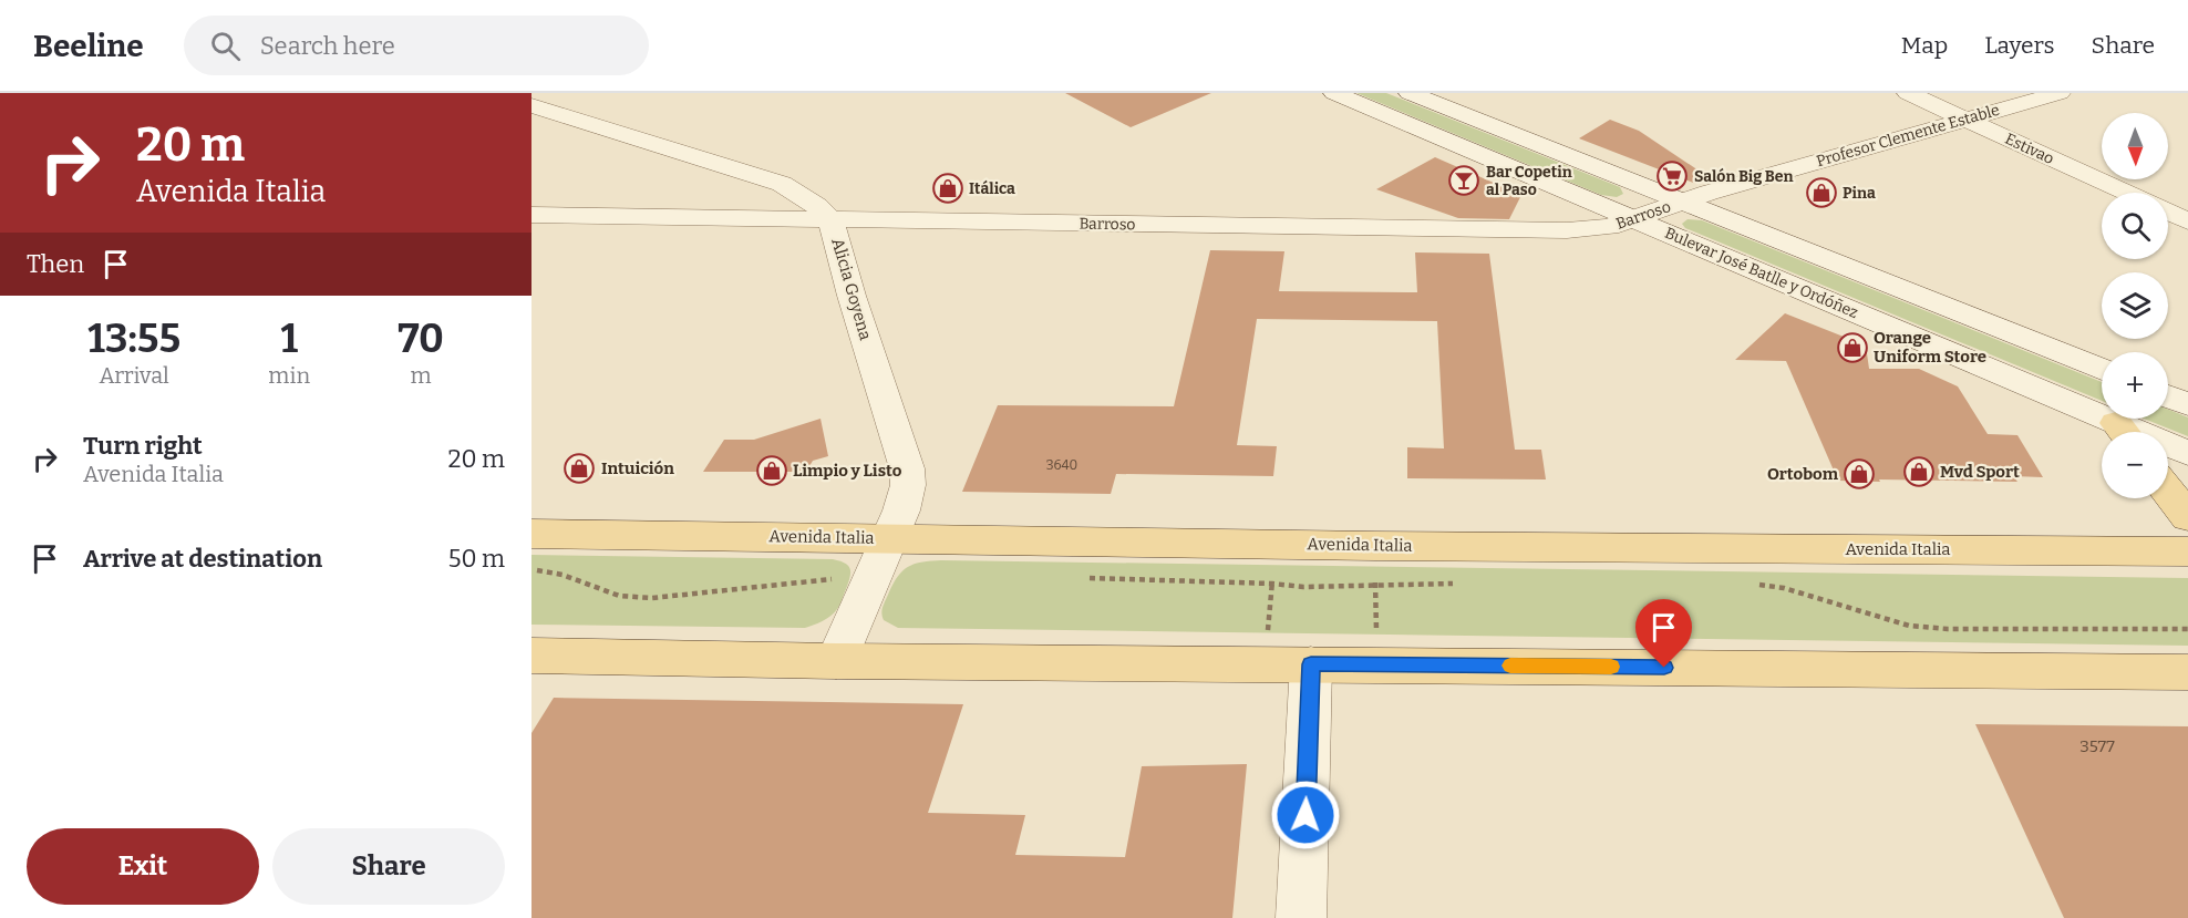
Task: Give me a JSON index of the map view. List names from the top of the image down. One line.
{"streets":{"main road":["Avenida Italia"],"street":["Profesor Clemente Estable","Estivao","Barroso","Bulevar José Batlle y Ordóñez","Alicia Goyena"]},"crossings":[["Profesor Clemente Estable","Estivao"],["Profesor Clemente Estable","Barroso"],["Profesor Clemente Estable","Bulevar José Batlle y Ordóñez"],["Barroso","Bulevar José Batlle y Ordóñez"],["Barroso","Alicia Goyena"],["Alicia Goyena","Avenida Italia"]],"places":{"supermarket":["Salón Big Ben"],"bar":["Bar Copetin al Paso"],"shop":["Itálica","Pina","Orange Uniform Store","Intuición","Limpio y Listo","Mvd Sport","Ortobom"]},"house_numbers":["3640","3577"],"north":"bottom","page":{"header":"Beeline","search":"Search here","nav":["Map","Layers","Share"],"turn":["20 m","Avenida Italia"],"map_buttons":["+","−"],"then":"Then","eta":["13:55","Arrival","1","min","70","m"],"list":[{"name":"Turn right","note":"Avenida Italia","value":"20 m"},{"name":"Arrive at destination","value":"50 m"}],"buttons":["Exit","Share"]}}
